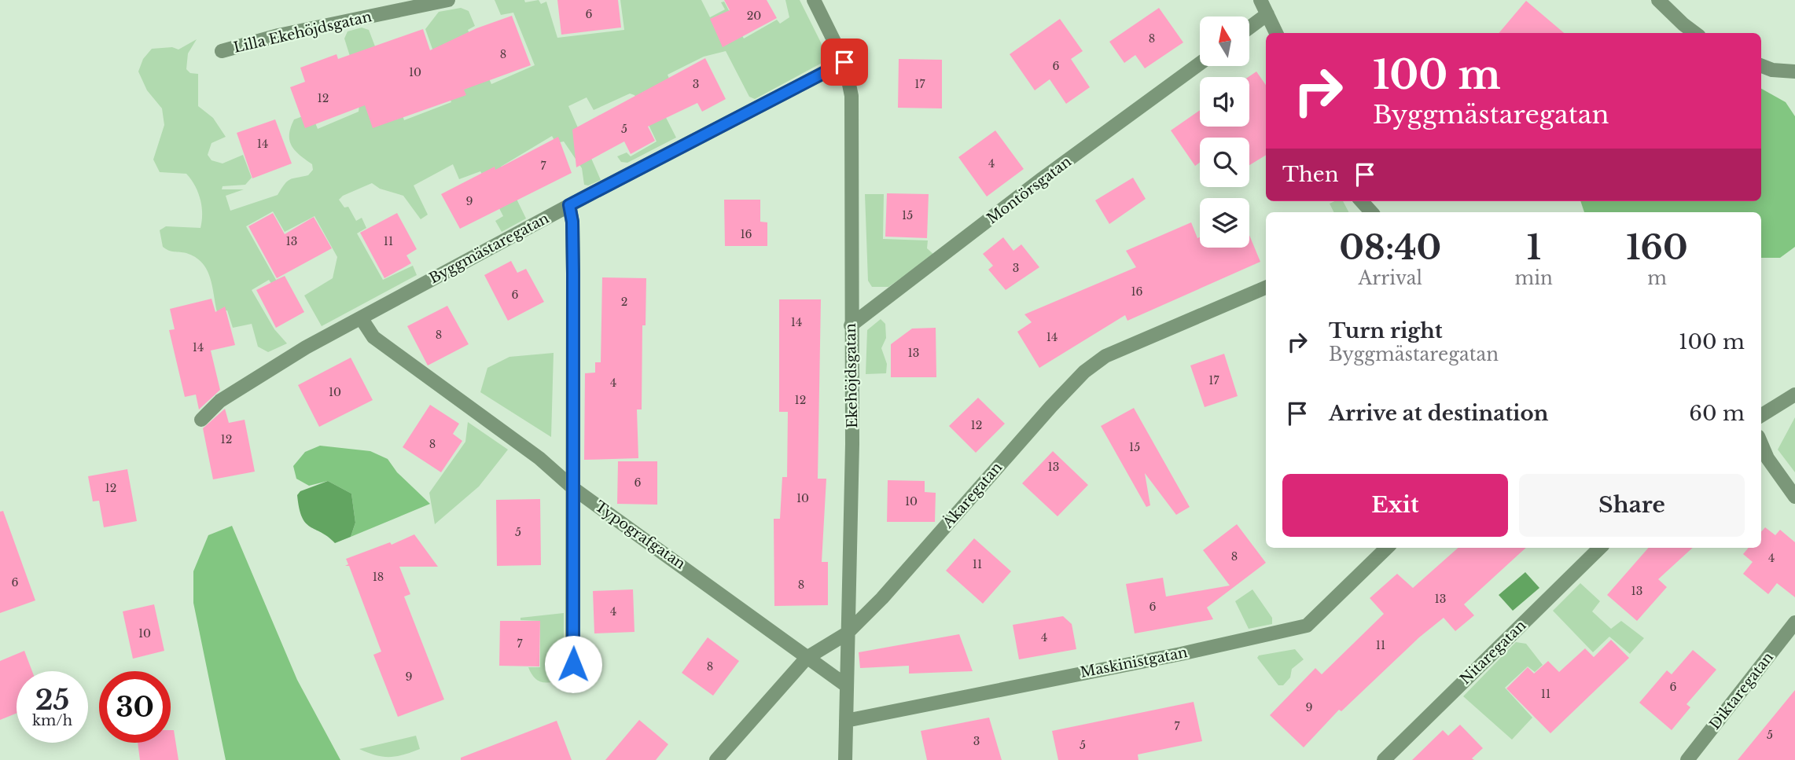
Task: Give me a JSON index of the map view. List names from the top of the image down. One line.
{"streets":{"street":["Lilla Ekehöjdsgatan","Montörsgatan","Byggmästaregatan","Ekehöjdsgatan","Åkaregatan","Typografgatan","Nitaregatan","Maskinistgatan","Diktaregatan"]},"crossings":[["Montörsgatan","Ekehöjdsgatan"],["Byggmästaregatan","Ekehöjdsgatan"],["Byggmästaregatan","Typografgatan"],["Ekehöjdsgatan","Åkaregatan"],["Ekehöjdsgatan","Typografgatan"],["Ekehöjdsgatan","Maskinistgatan"],["Åkaregatan","Typografgatan"]],"house_numbers":["6","20","8","8","6","10","3","17","12","5","14","4","7","9","15","16","13","11","3","16","6","2","14","8","14","14","13","17","4","10","12","12","12","8","15","13","6","12","10","10","5","8","4","11","18","6","8","13","13","6","4","10","4","7","11","8","9","6","11","9","7","5","3","5"],"north":"top","page":{"turn":["100 m","Byggmästaregatan"],"then":"Then","eta":["08:40","Arrival","1","min","160","m"],"list":[{"name":"Turn right","note":"Byggmästaregatan","value":"100 m"},{"name":"Arrive at destination","value":"60 m"}],"buttons":["Exit","Share"],"speed":"25 km/h","limit":"30"}}
